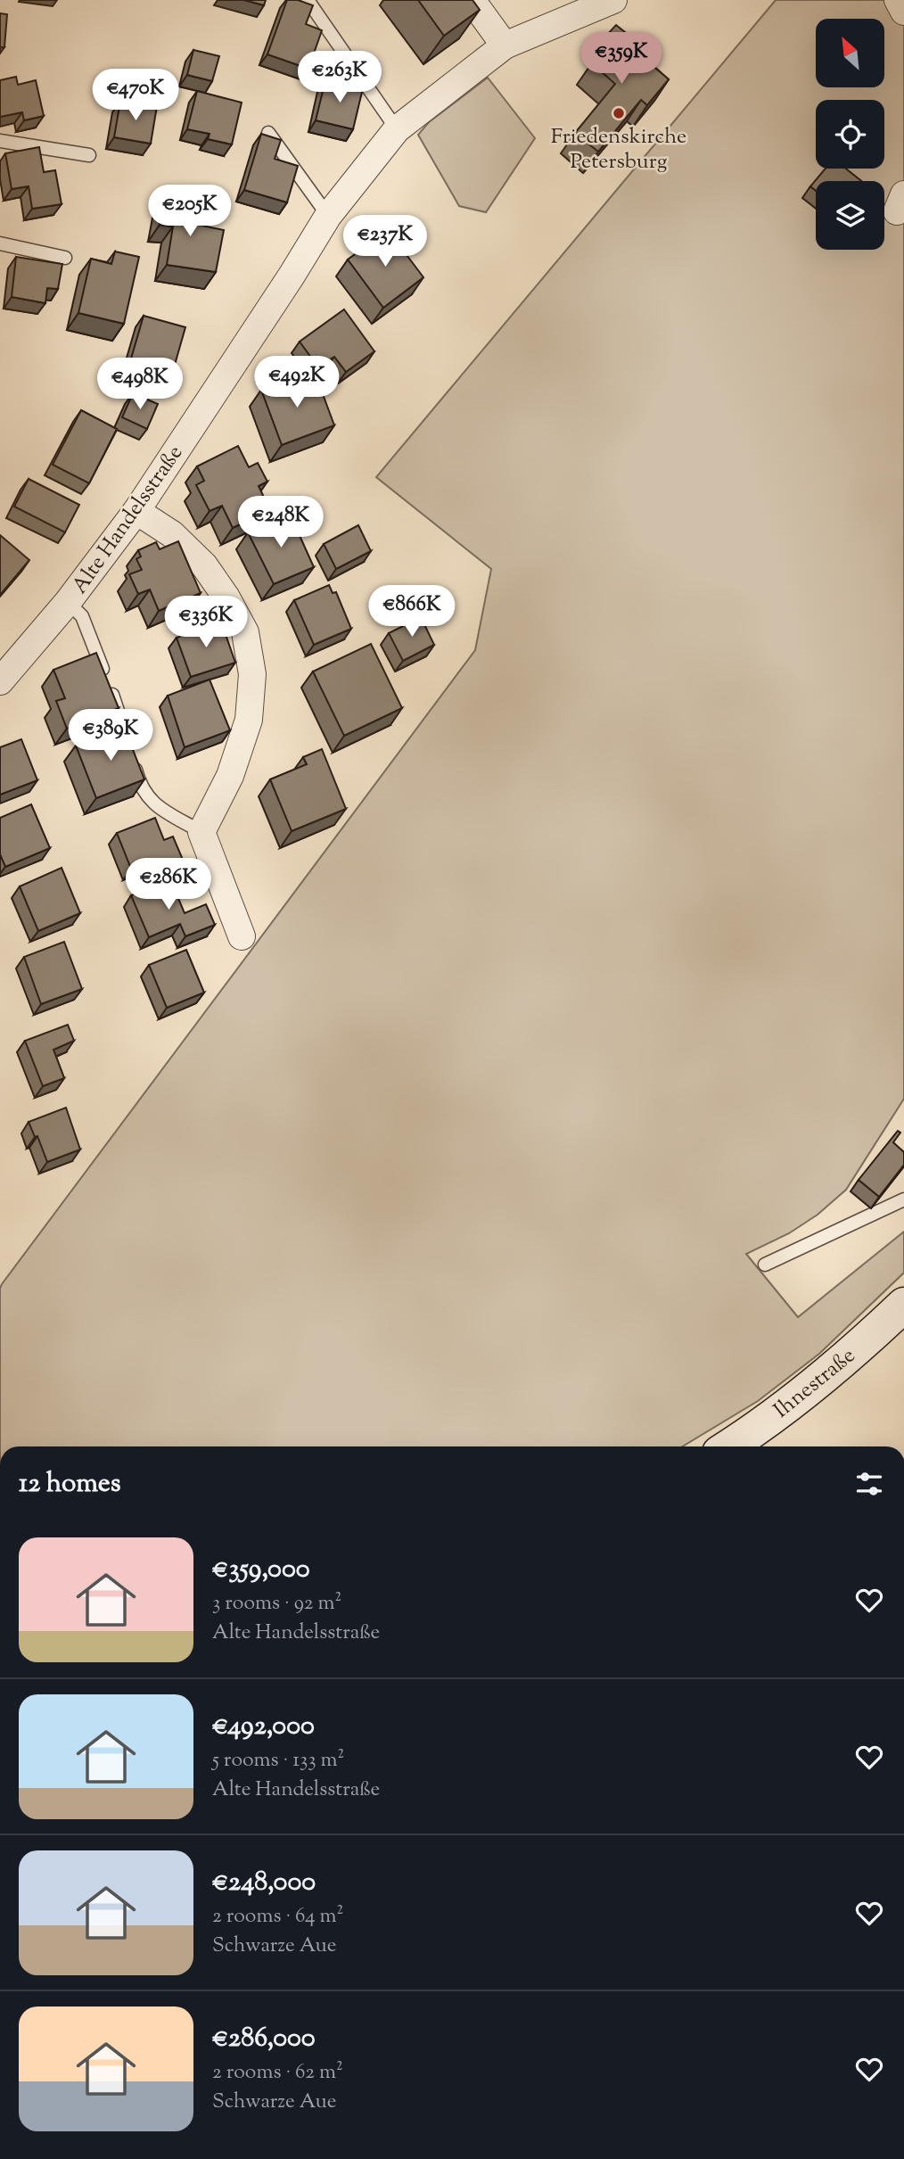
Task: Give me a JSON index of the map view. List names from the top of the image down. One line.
{"streets":{"main road":["Ihnestraße"],"street":["Alte Handelsstraße"]},"places":["Friedenskirche Petersburg"],"north":"top left","page":{"price":["€359K","€263K","€470K","€205K","€237K","€492K","€498K","€248K","€866K","€336K","€389K","€286K"],"heading":"12 homes","list":[{"name":"€359,000","note":"3 rooms · 92 m² · Alte Handelsstraße"},{"name":"€492,000","note":"5 rooms · 133 m² · Alte Handelsstraße"},{"name":"€248,000","note":"2 rooms · 64 m² · Schwarze Aue"},{"name":"€286,000","note":"2 rooms · 62 m² · Schwarze Aue"}]}}
